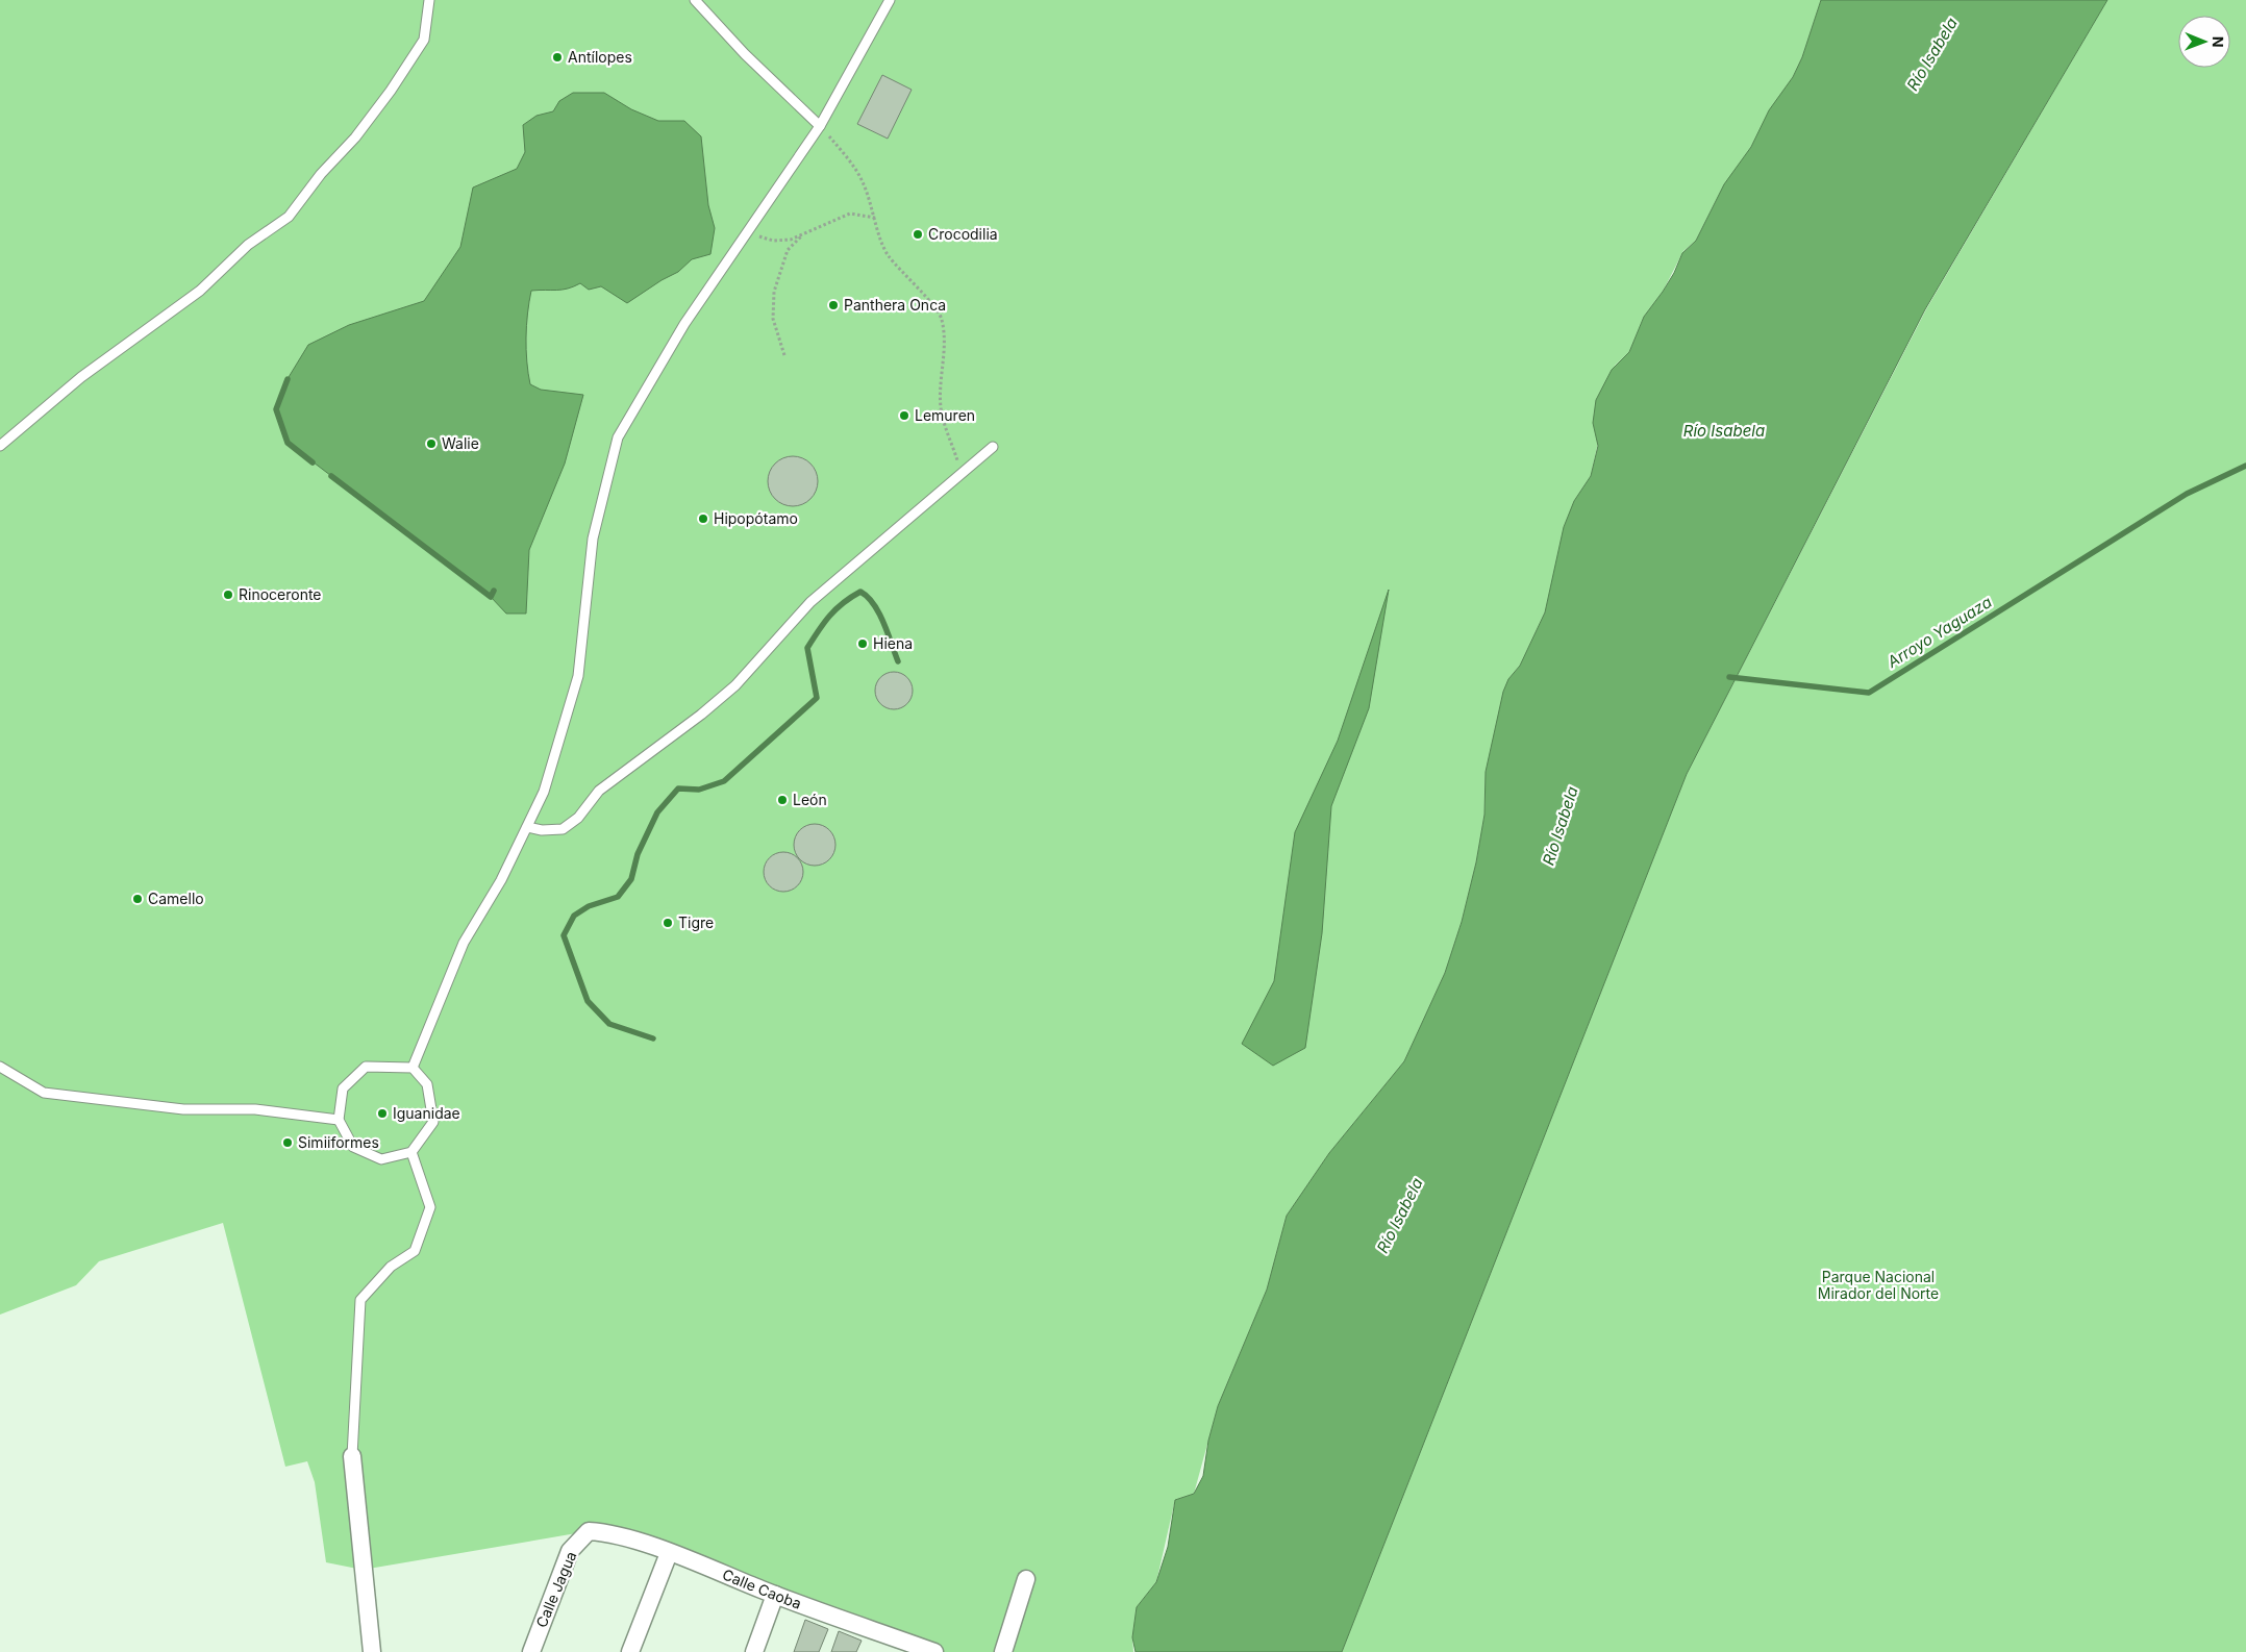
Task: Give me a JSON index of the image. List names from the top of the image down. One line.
{"streets":{"street":["Calle Jagua","Calle Caoba"]},"crossings":[["Calle Jagua","Calle Caoba"]],"water":["Río Isabela","Arroyo Yaguaza"],"parks":["Parque Nacional Mirador del Norte"],"places":["Antílopes","Crocodilia","Panthera Onca","Lemuren","Walie","Hipopótamo","Rinoceronte","Hiena","León","Camello","Tigre","Iguanidae","Simiiformes"],"north":"right"}
